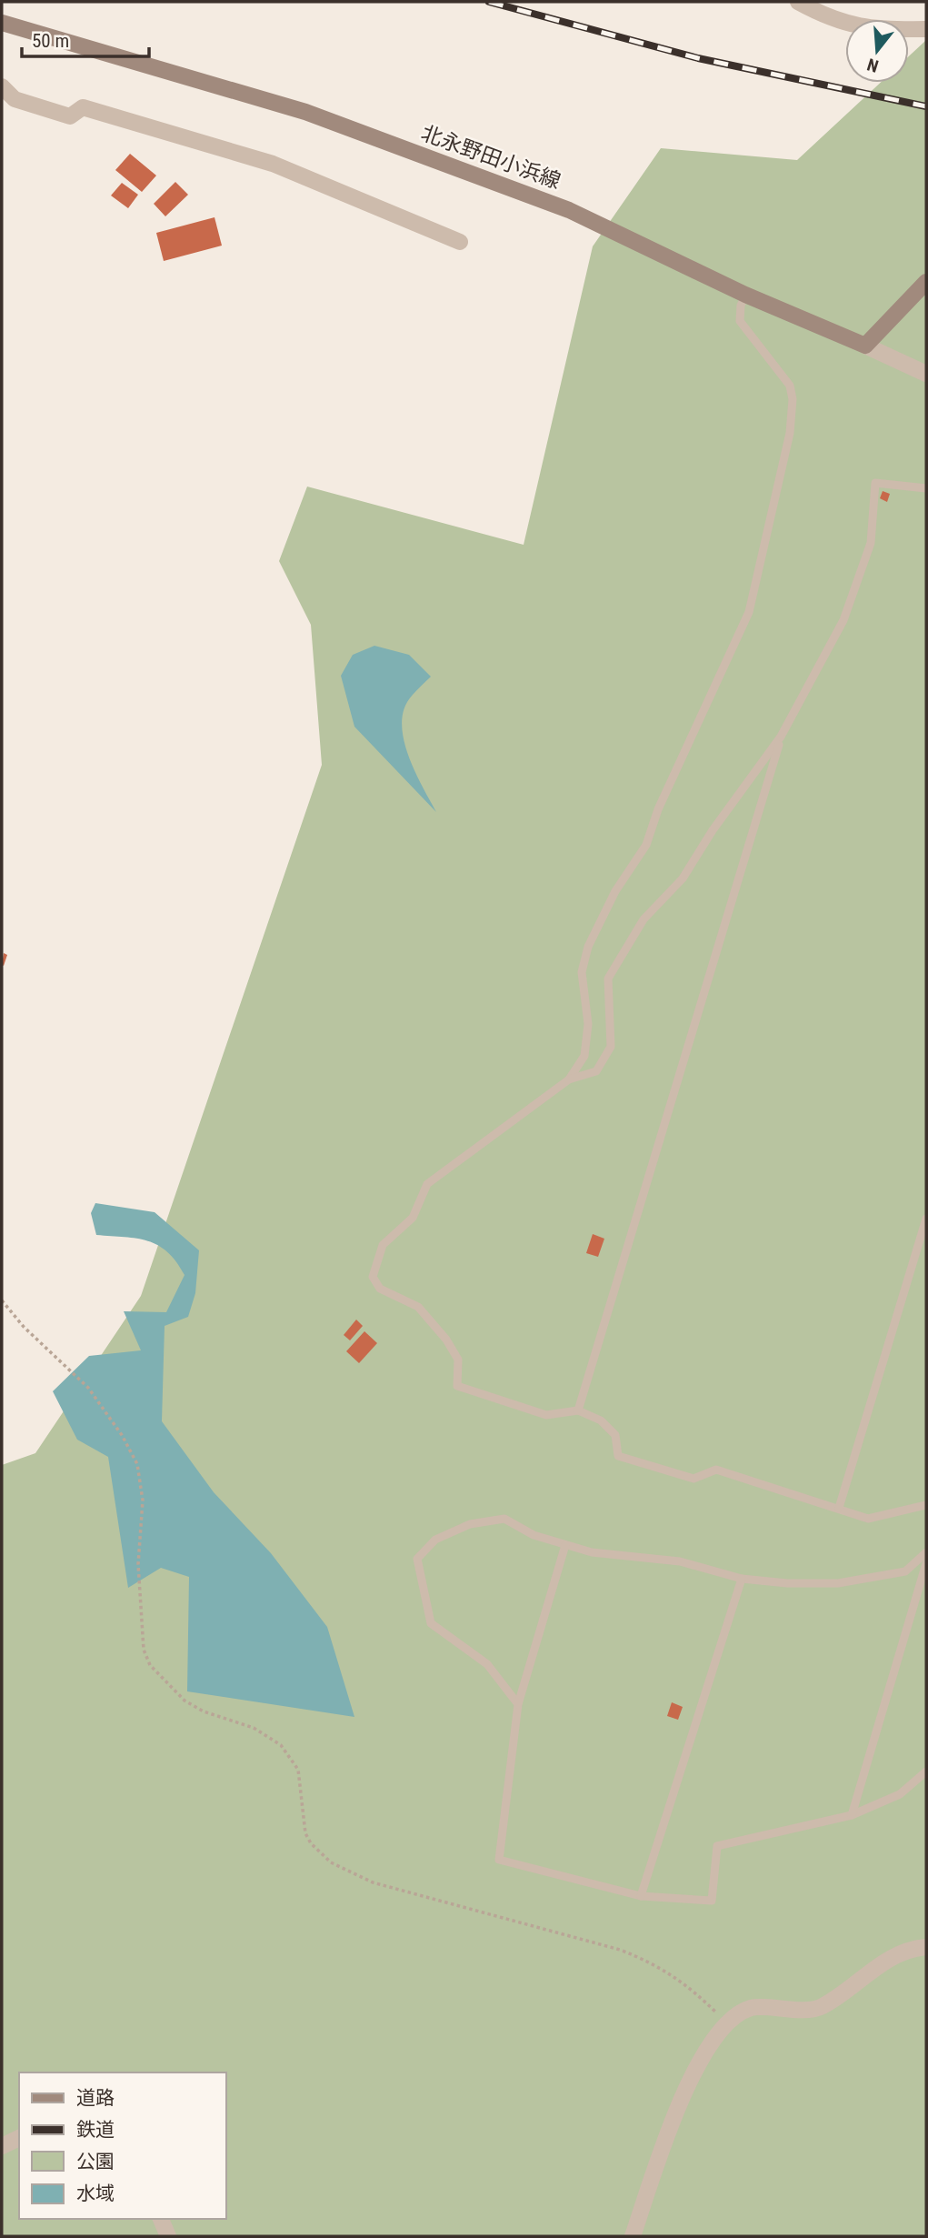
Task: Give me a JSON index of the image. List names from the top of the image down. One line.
{"streets":{"main road":["北永野田小浜線"]},"legend":["道路","鉄道","公園","水域"],"scale_bar":"50 m","north":"bottom"}
